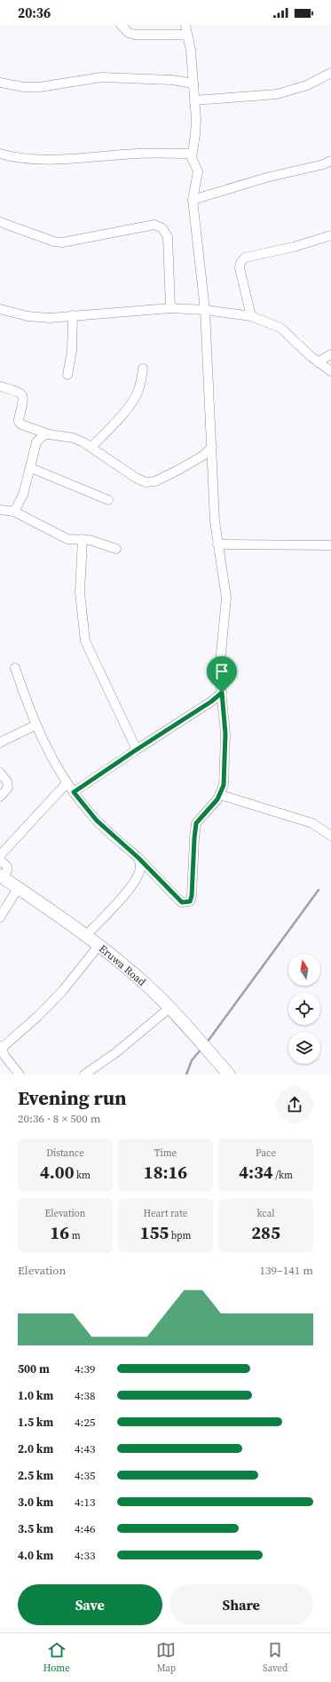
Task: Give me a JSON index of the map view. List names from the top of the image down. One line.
{"streets":{"main road":["Eruwa Road"]},"north":"top","page":{"status":"20:36","heading":["Evening run","20:36 · 8 × 500 m"],"stats":[["Distance","4.00 km"],["Time","18:16"],["Pace","4:34 /km"],["Elevation","16 m"],["Heart rate","155 bpm"],["kcal","285"]],"chart":["Elevation","139–141 m"],"list":[{"name":"500 m","note":"4:39"},{"name":"1.0 km","note":"4:38"},{"name":"1.5 km","note":"4:25"},{"name":"2.0 km","note":"4:43"},{"name":"2.5 km","note":"4:35"},{"name":"3.0 km","note":"4:13"},{"name":"3.5 km","note":"4:46"},{"name":"4.0 km","note":"4:33"}],"buttons":["Save","Share"],"tabs":["Home","Map","Saved"]}}
